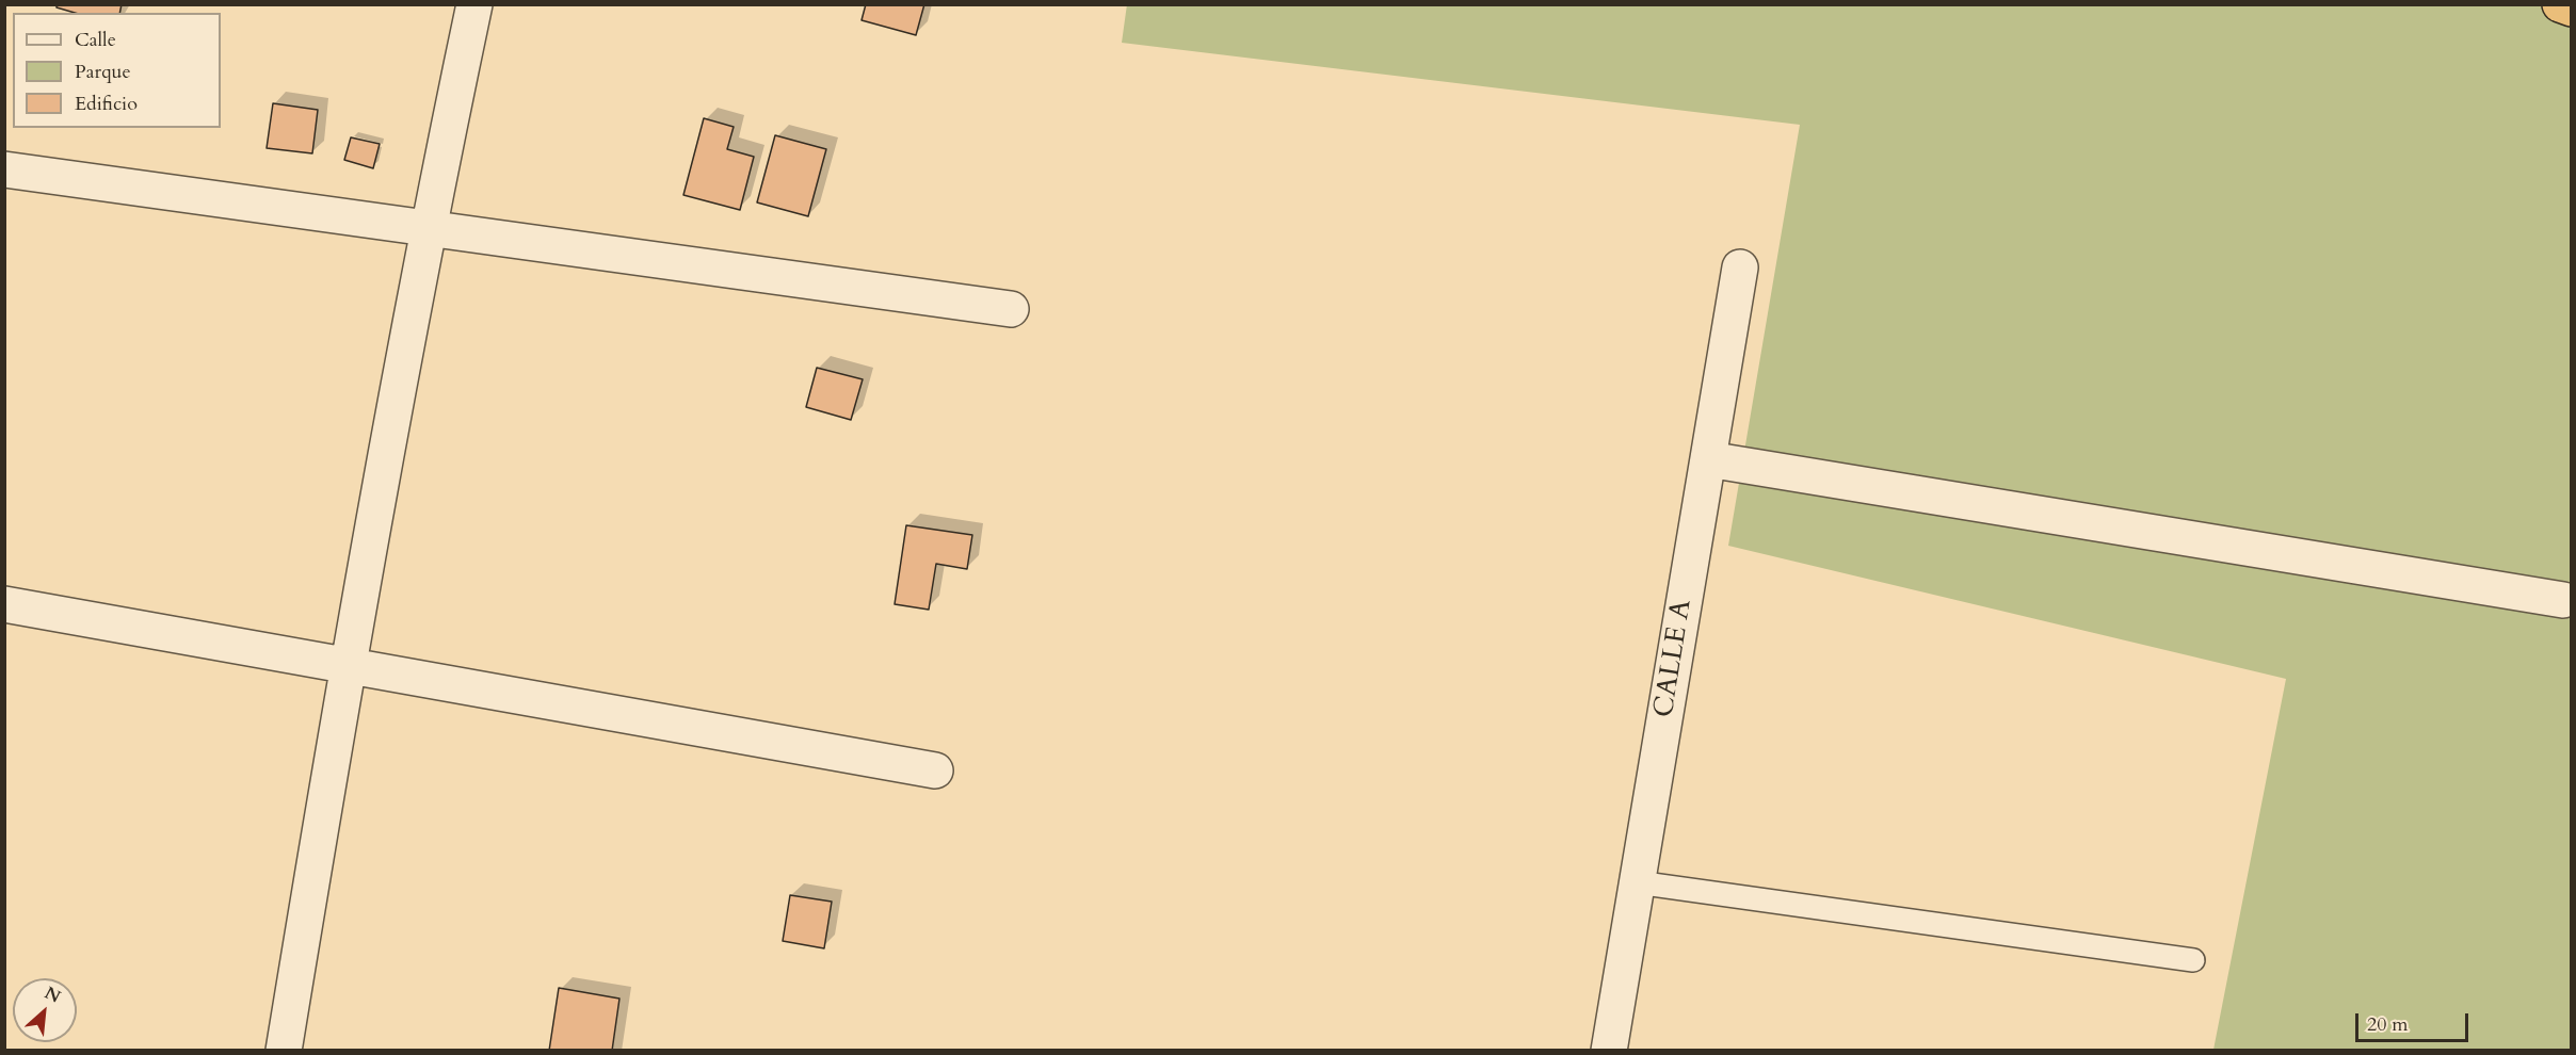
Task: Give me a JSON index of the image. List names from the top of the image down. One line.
{"streets":{"street":["CALLE A"]},"legend":["Calle","Parque","Edificio"],"scale_bar":"20 m","north":"top right"}
